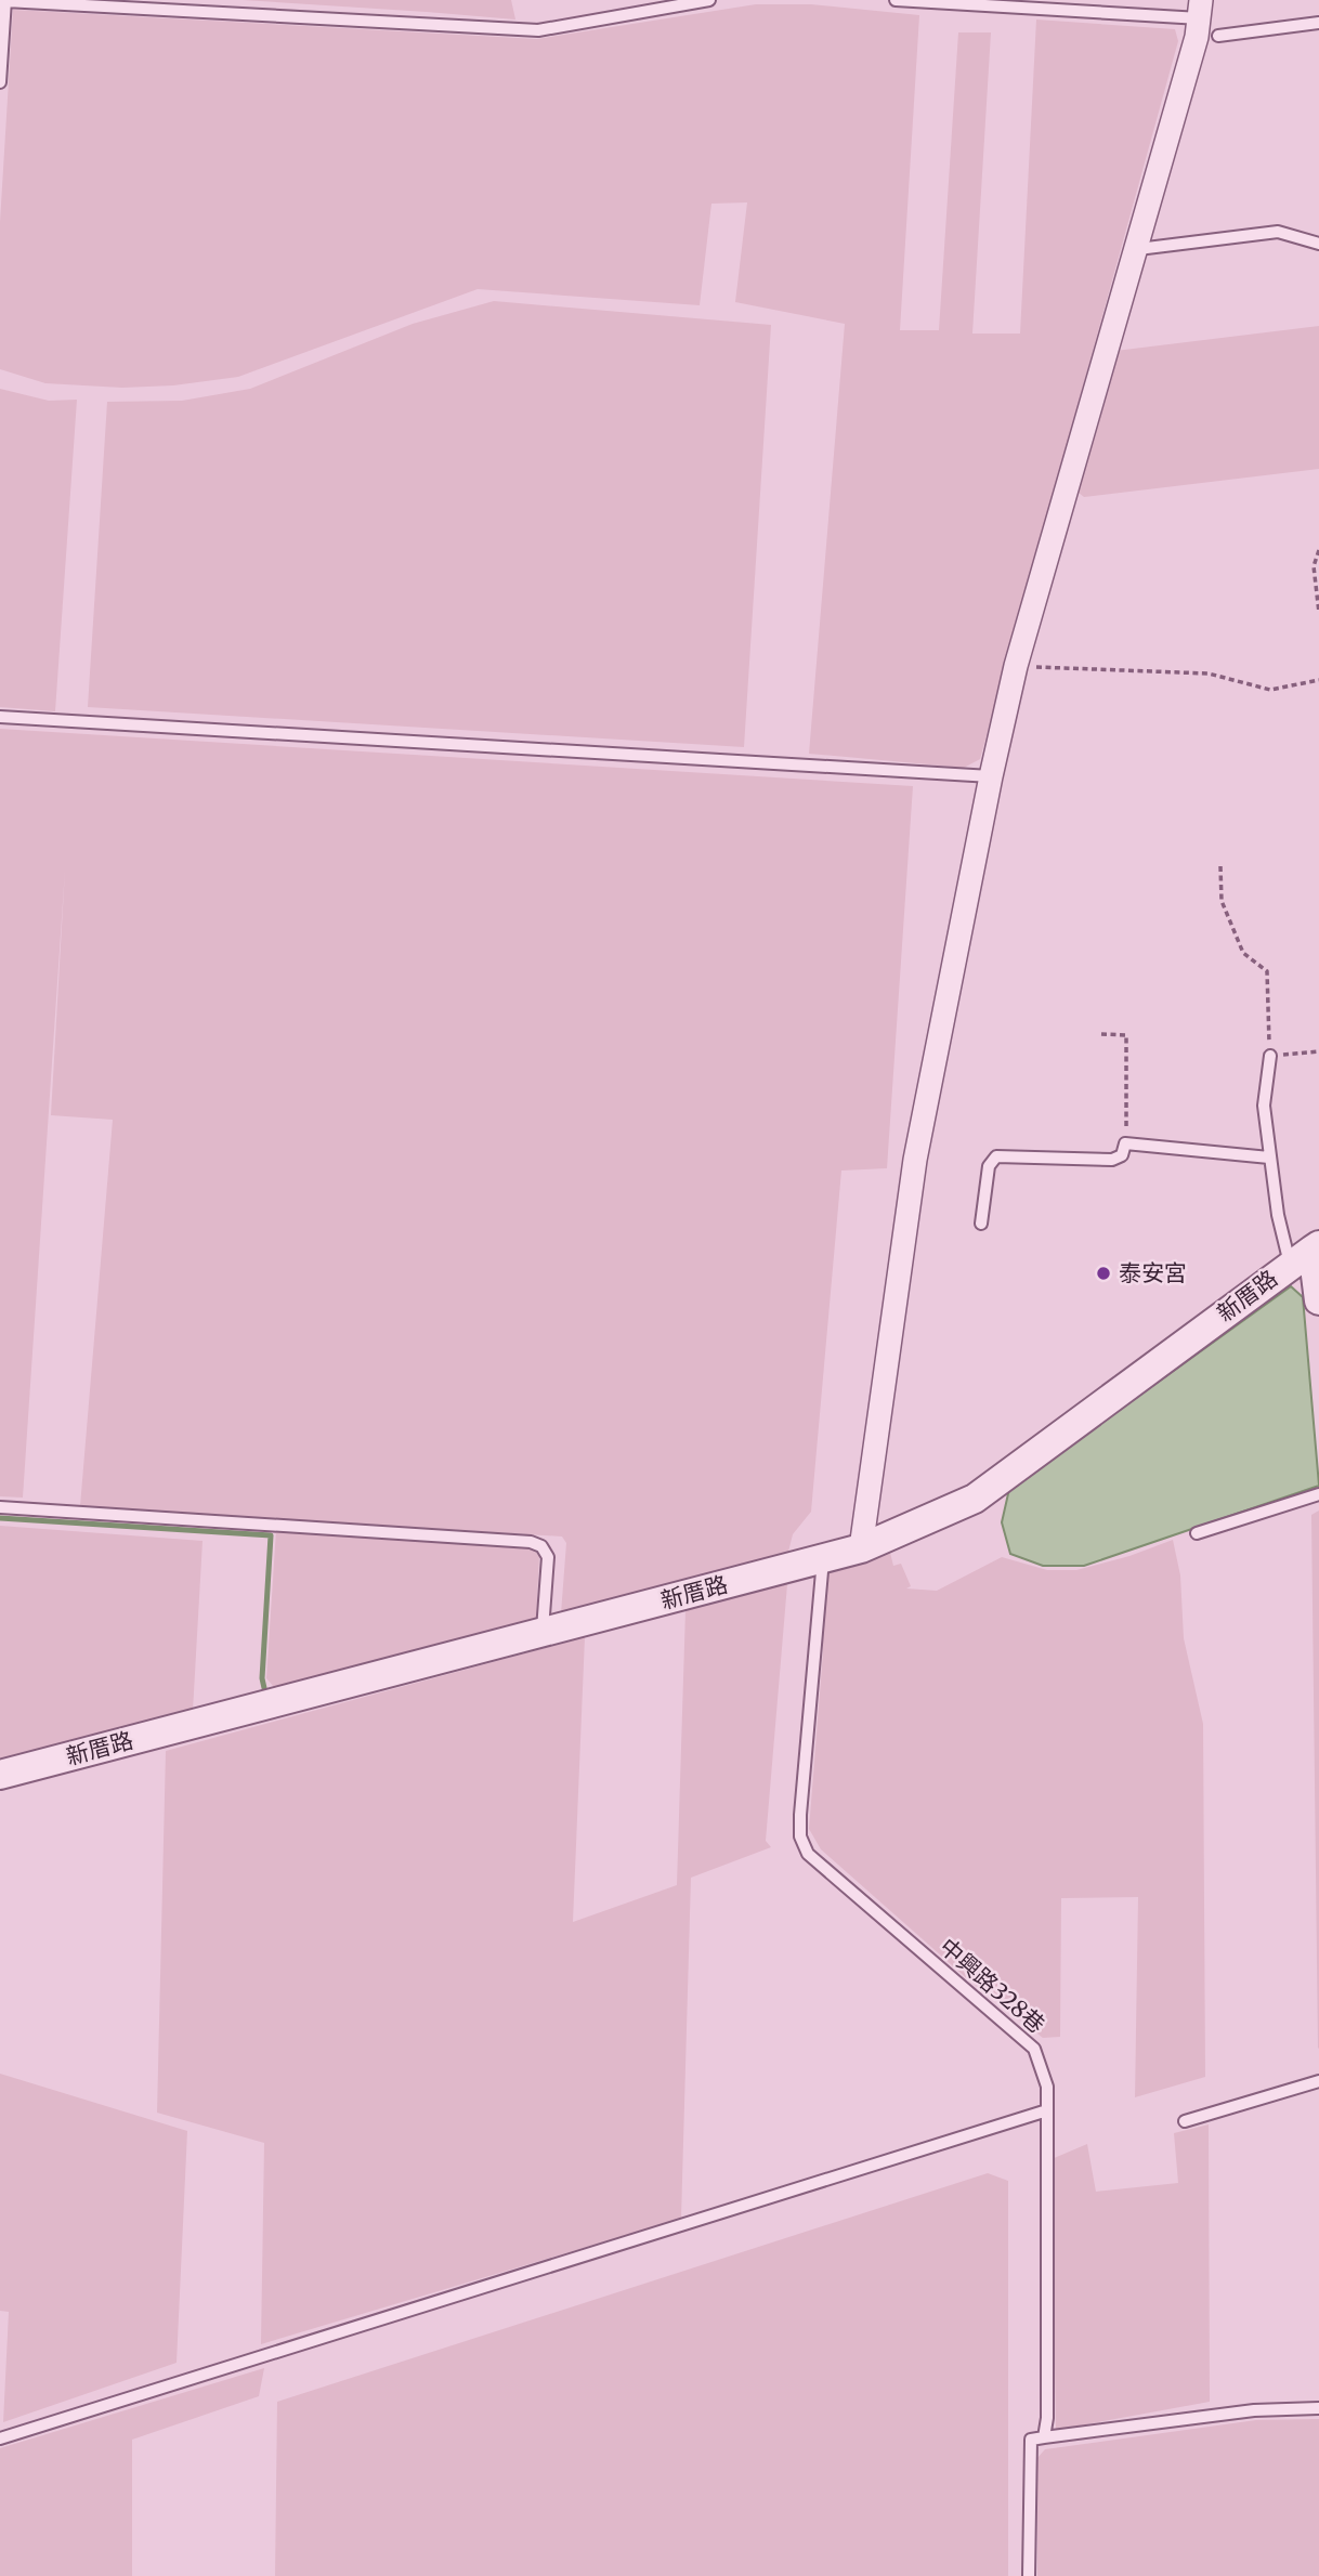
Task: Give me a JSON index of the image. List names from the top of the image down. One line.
{"streets":{"street":["新厝路"],"lane":["中興路328巷"]},"crossings":[["新厝路","中興路328巷"]],"places":["泰安宮"]}
